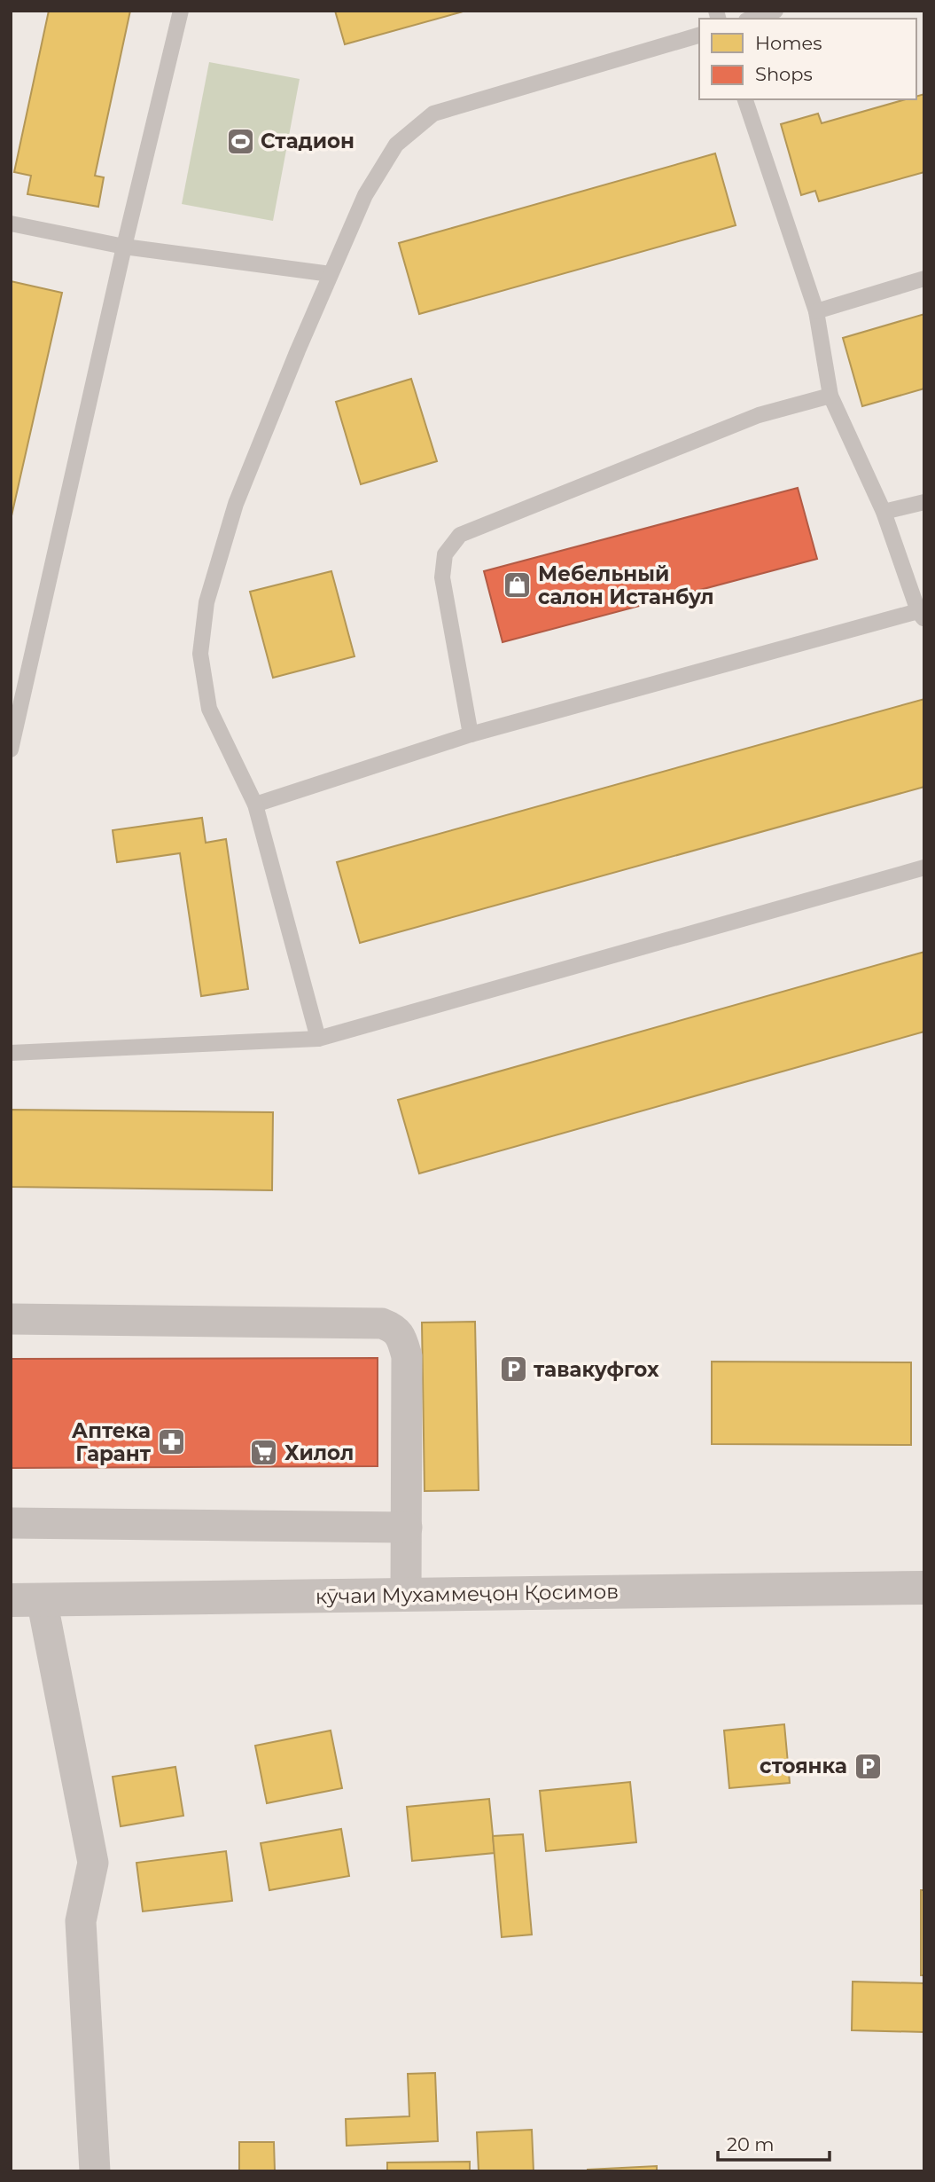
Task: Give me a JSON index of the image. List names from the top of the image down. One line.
{"streets":{"street":["кӯчаи Мухаммеҷон Қосимов"]},"places":{"sports":["Стадион"],"shop":["Мебельный салон Истанбул"],"parking":["тавакуфгох","стоянка"],"pharmacy":["Аптека Гарант"],"supermarket":["Хилол"]},"legend":["Homes","Shops"],"scale_bar":"20 m"}
